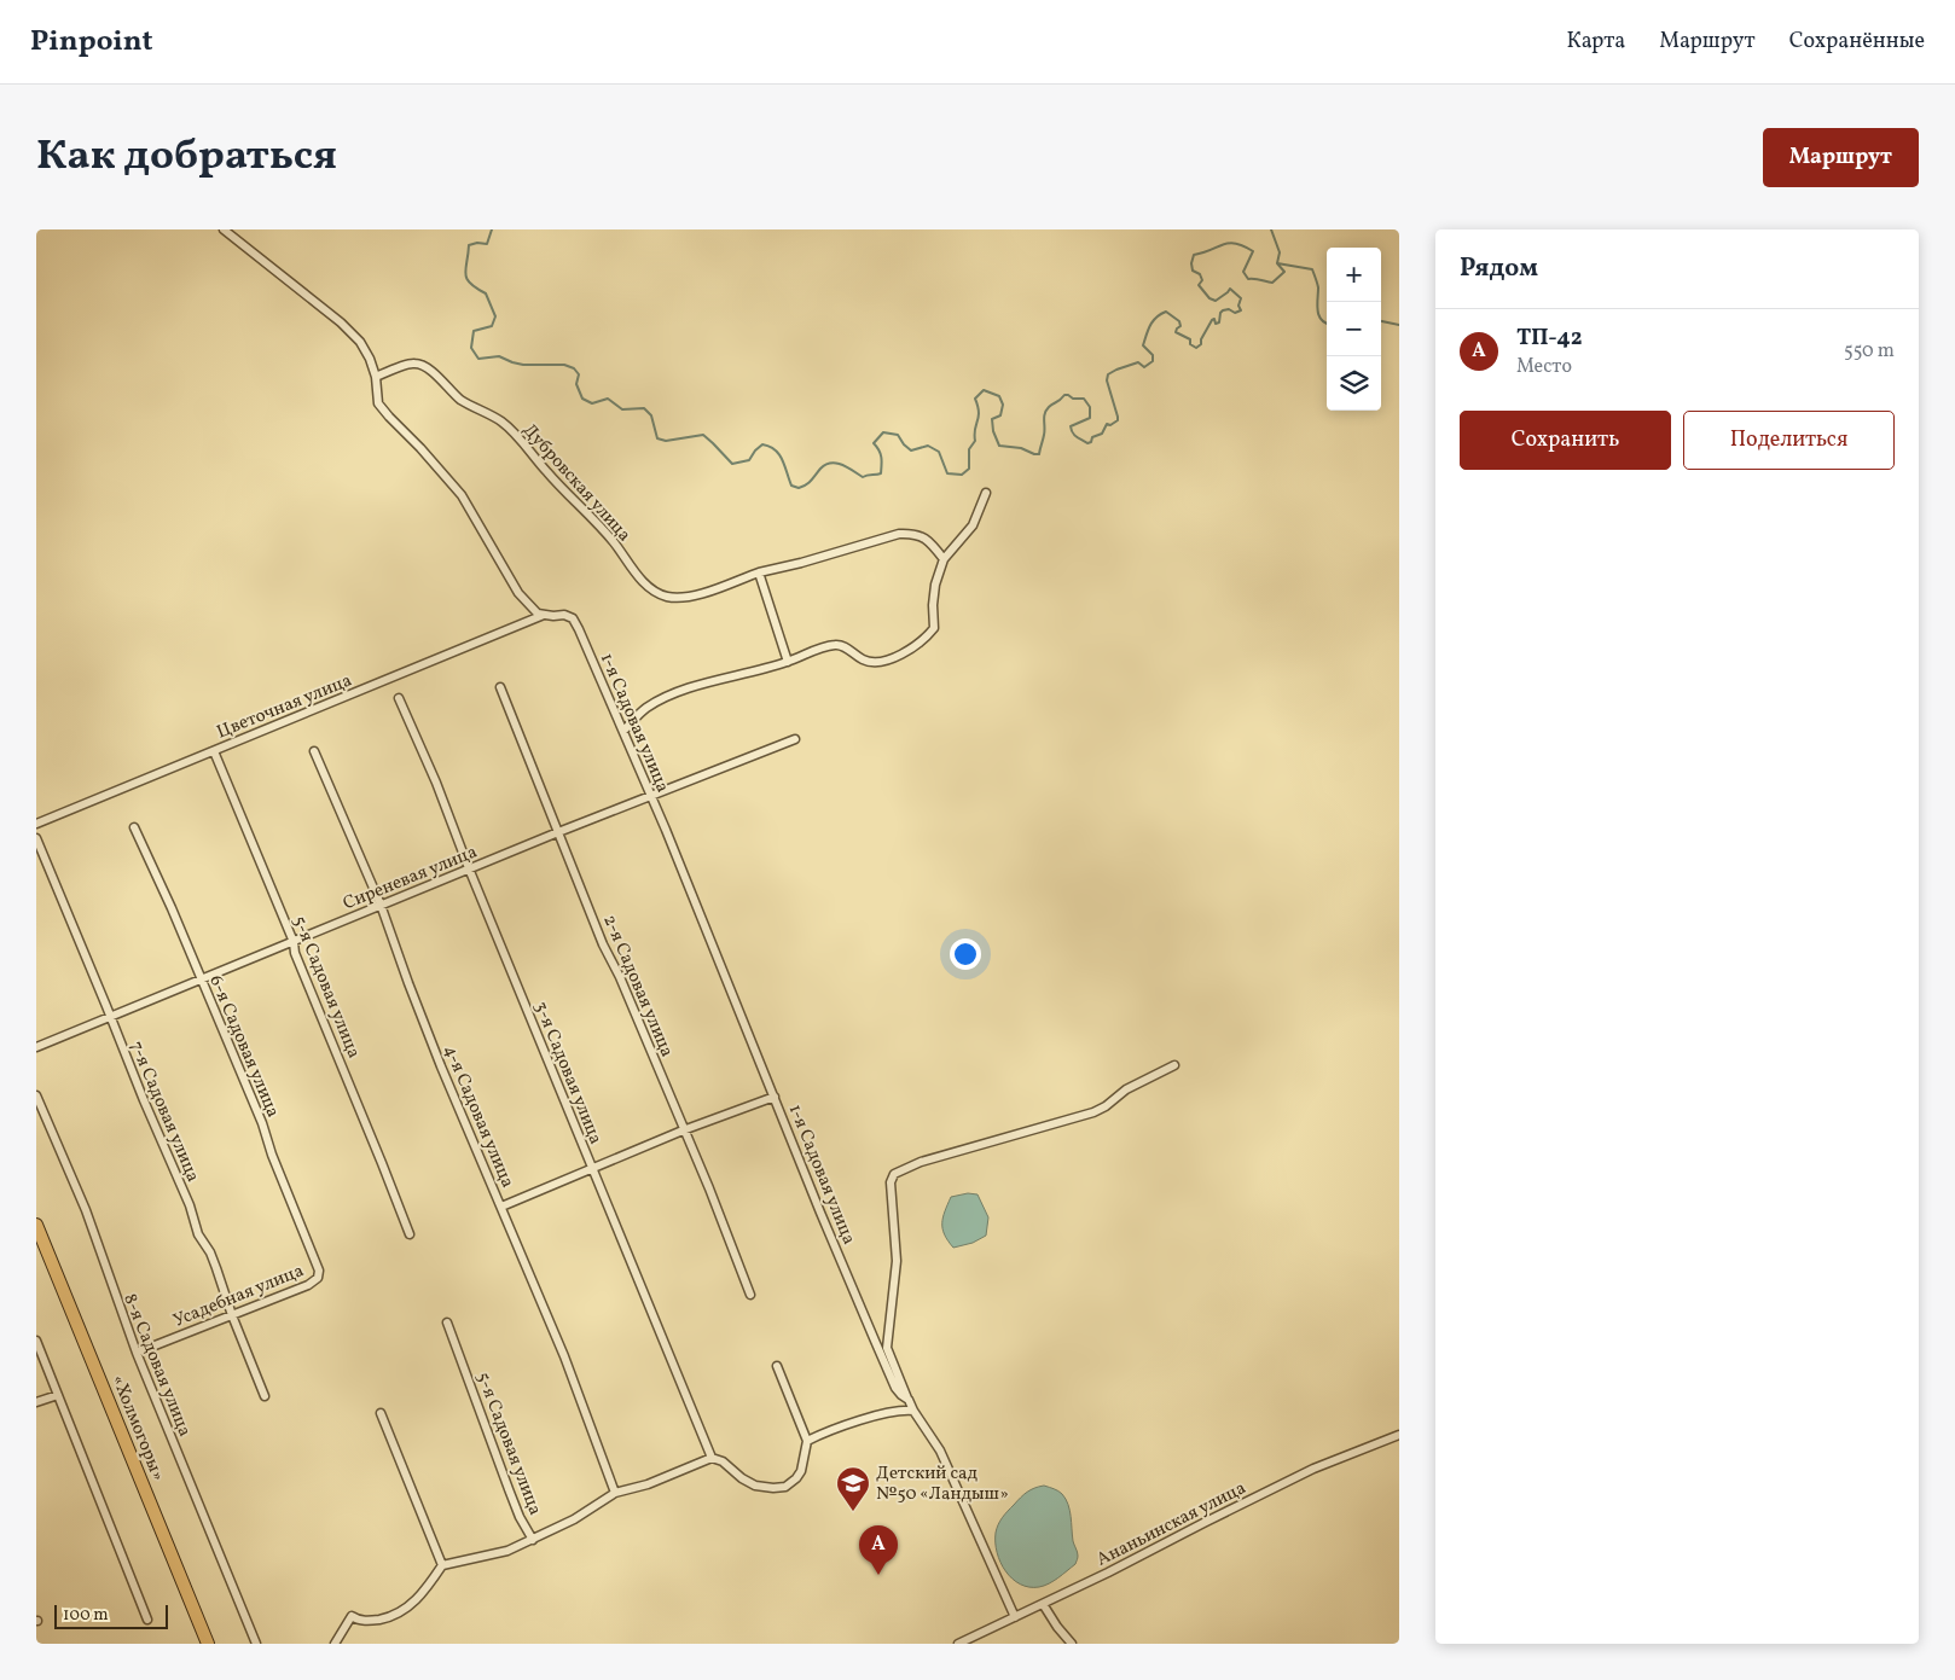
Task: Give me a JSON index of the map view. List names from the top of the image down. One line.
{"streets":{"highway":["«Холмогоры»"],"street":["Дубровская улица","Цветочная улица","1-я Садовая улица","Сиреневая улица","2-я Садовая улица","5-я Садовая улица","6-я Садовая улица","3-я Садовая улица","7-я Садовая улица","4-я Садовая улица","Усадебная улица","8-я Садовая улица","Ананьинская улица"]},"crossings":[["Дубровская улица","1-я Садовая улица"],["Цветочная улица","1-я Садовая улица"],["Цветочная улица","5-я Садовая улица"],["1-я Садовая улица","Сиреневая улица"],["Сиреневая улица","2-я Садовая улица"],["Сиреневая улица","5-я Садовая улица"],["Сиреневая улица","6-я Садовая улица"],["Сиреневая улица","3-я Садовая улица"],["Сиреневая улица","7-я Садовая улица"],["Сиреневая улица","4-я Садовая улица"],["6-я Садовая улица","Усадебная улица"],["7-я Садовая улица","Усадебная улица"],["Усадебная улица","8-я Садовая улица"]],"places":{"school or university":["Детский сад №50 «Ландыш»"]},"scale_bar":"100 m","page":{"header":"Pinpoint","nav":["Карта","Маршрут","Сохранённые"],"title":"Как добраться","buttons":["Маршрут",["Сохранить","Поделиться"]],"heading":"Рядом","map_buttons":["+","−"],"list":[{"mark":"A","name":"ТП-42","note":"Место","value":"550 m"}],"pins":"A","scale":"100 m"}}
